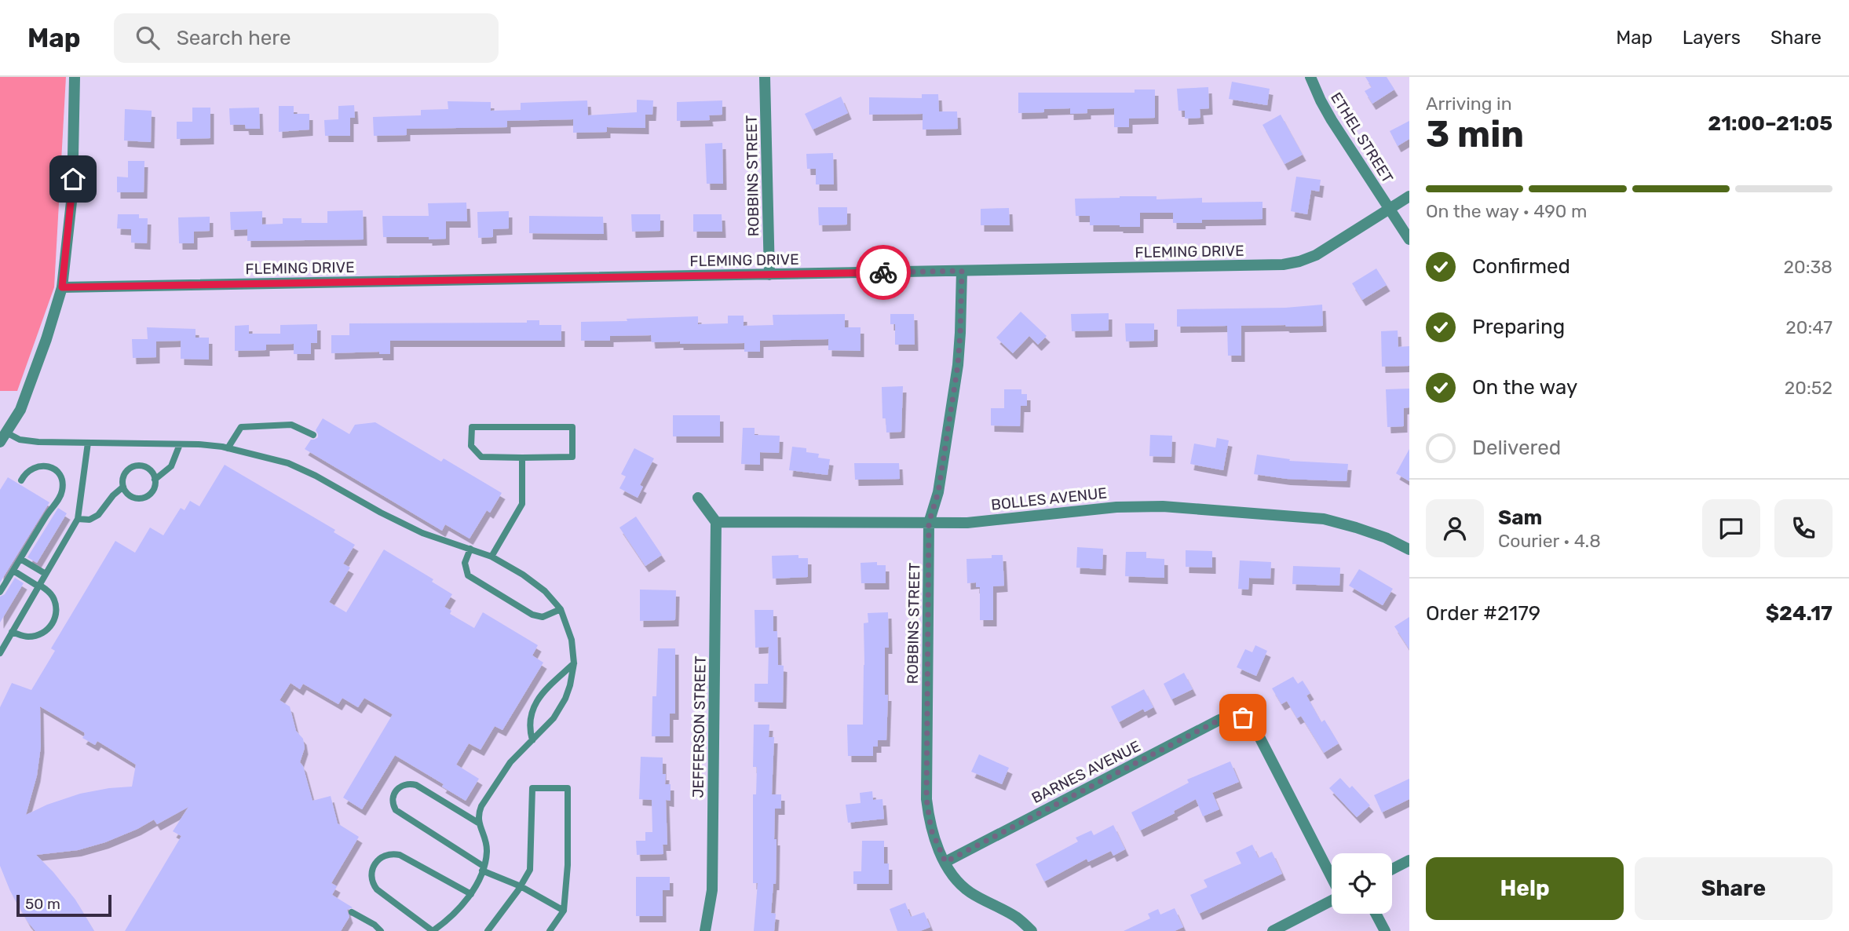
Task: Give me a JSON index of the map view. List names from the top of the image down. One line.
{"streets":{"street":["ETHEL STREET","ROBBINS STREET","FLEMING DRIVE","BOLLES AVENUE","JEFFERSON STREET","BARNES AVENUE"]},"crossings":[["ETHEL STREET","FLEMING DRIVE"],["ROBBINS STREET","FLEMING DRIVE"],["ROBBINS STREET","BOLLES AVENUE"],["ROBBINS STREET","BARNES AVENUE"],["BOLLES AVENUE","JEFFERSON STREET"]],"scale_bar":"50 m","page":{"header":"Map","search":"Search here","nav":["Map","Layers","Share"],"heading":["3 min","Arriving in","21:00–21:05"],"panel":["Sam","Courier · 4.8","Order #2179","$24.17"],"bar":"On the way · 490 m","list":[["Confirmed","20:38"],["Preparing","20:47"],["On the way","20:52"],"Delivered"],"buttons":["Help","Share"],"scale":"50 m"}}
